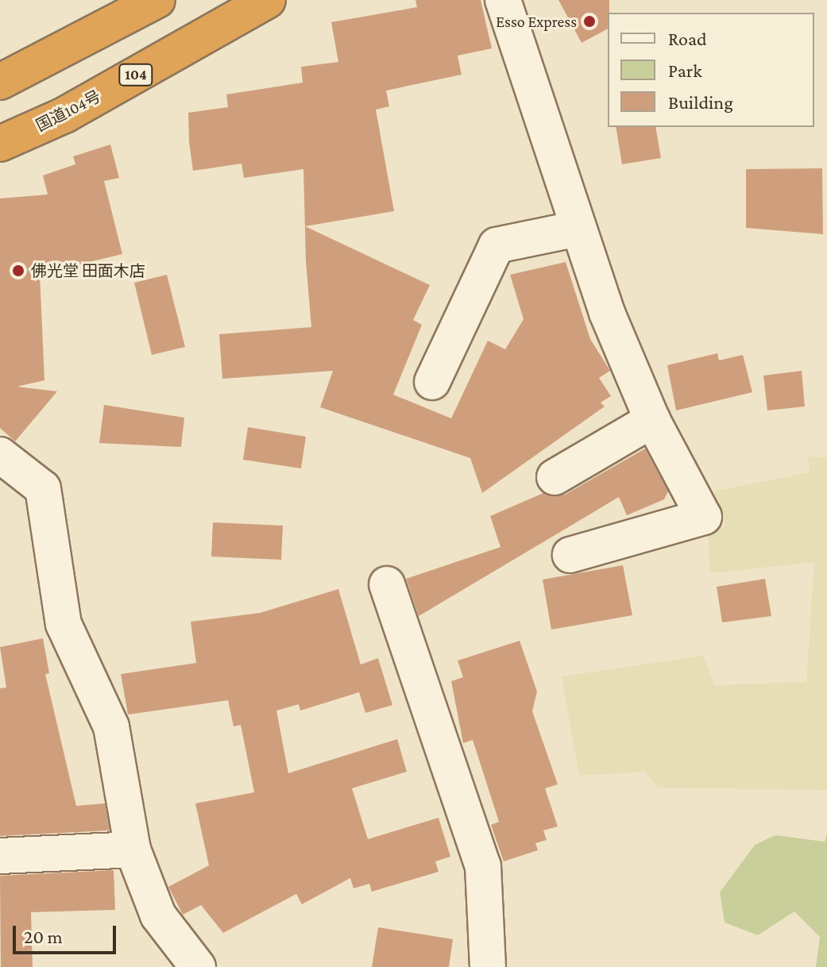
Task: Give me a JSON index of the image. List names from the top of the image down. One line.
{"streets":{"highway":["104","国道104号"]},"places":["Esso Express","佛光堂 田面木店"],"legend":["Road","Park","Building"],"scale_bar":"20 m"}
